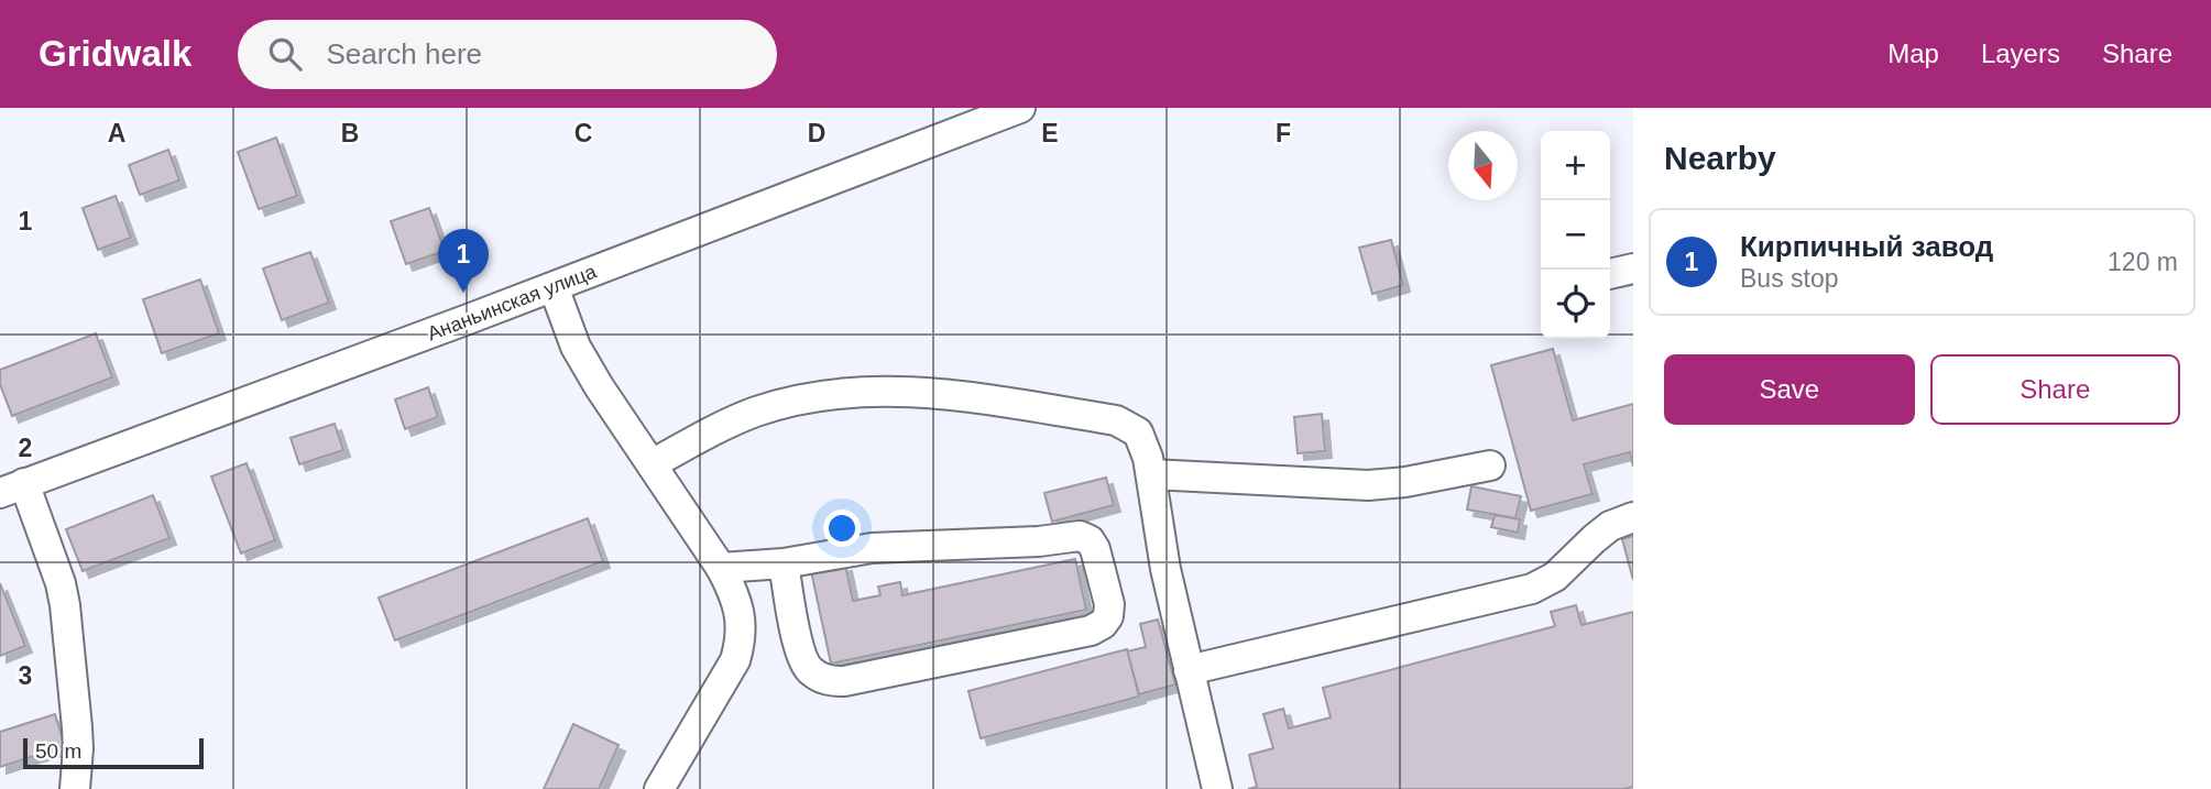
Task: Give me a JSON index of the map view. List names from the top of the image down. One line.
{"streets":{"street":["Ананьинская улица"]},"scale_bar":"50 m","north":"bottom","page":{"header":"Gridwalk","search":"Search here","nav":["Map","Layers","Share"],"heading":"Nearby","map_buttons":["+","−"],"list":[{"mark":"1","name":"Кирпичный завод","note":"Bus stop","value":"120 m"}],"pins":"1","buttons":["Save","Share"],"scale":"50 m"},"grid":{"columns":["A","B","C","D","E","F"],"rows":["1","2","3"]}}
